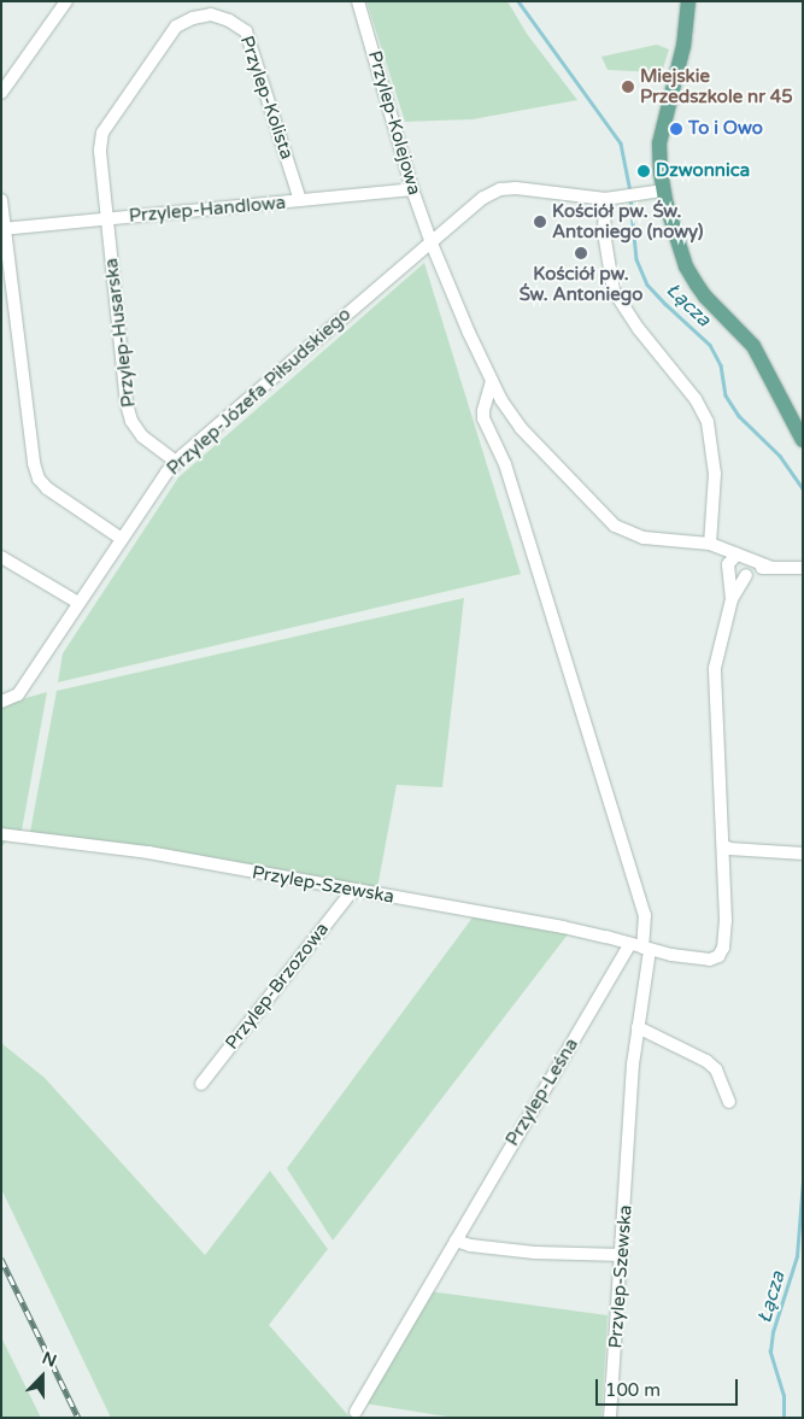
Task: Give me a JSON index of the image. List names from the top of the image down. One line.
{"streets":{"street":["Przylep-Kolista","Przylep-Kolejowa","Przylep-Handlowa","Przylep-Husarska","Przylep-Józefa Piłsudskiego","Przylep-Szewska","Przylep-Brzozowa","Przylep-Leśna"]},"crossings":[["Przylep-Kolista","Przylep-Handlowa"],["Przylep-Kolista","Przylep-Husarska"],["Przylep-Kolejowa","Przylep-Handlowa"],["Przylep-Kolejowa","Przylep-Józefa Piłsudskiego"],["Przylep-Handlowa","Przylep-Husarska"],["Przylep-Husarska","Przylep-Józefa Piłsudskiego"],["Przylep-Szewska","Przylep-Brzozowa"],["Przylep-Szewska","Przylep-Leśna"]],"water":["Łącza"],"places":["Miejskie Przedszkole nr 45","To i Owo","Dzwonnica","Kościół pw. Św. Antoniego (nowy)","Kościół pw. Św. Antoniego"],"scale_bar":"100 m","north":"top"}
